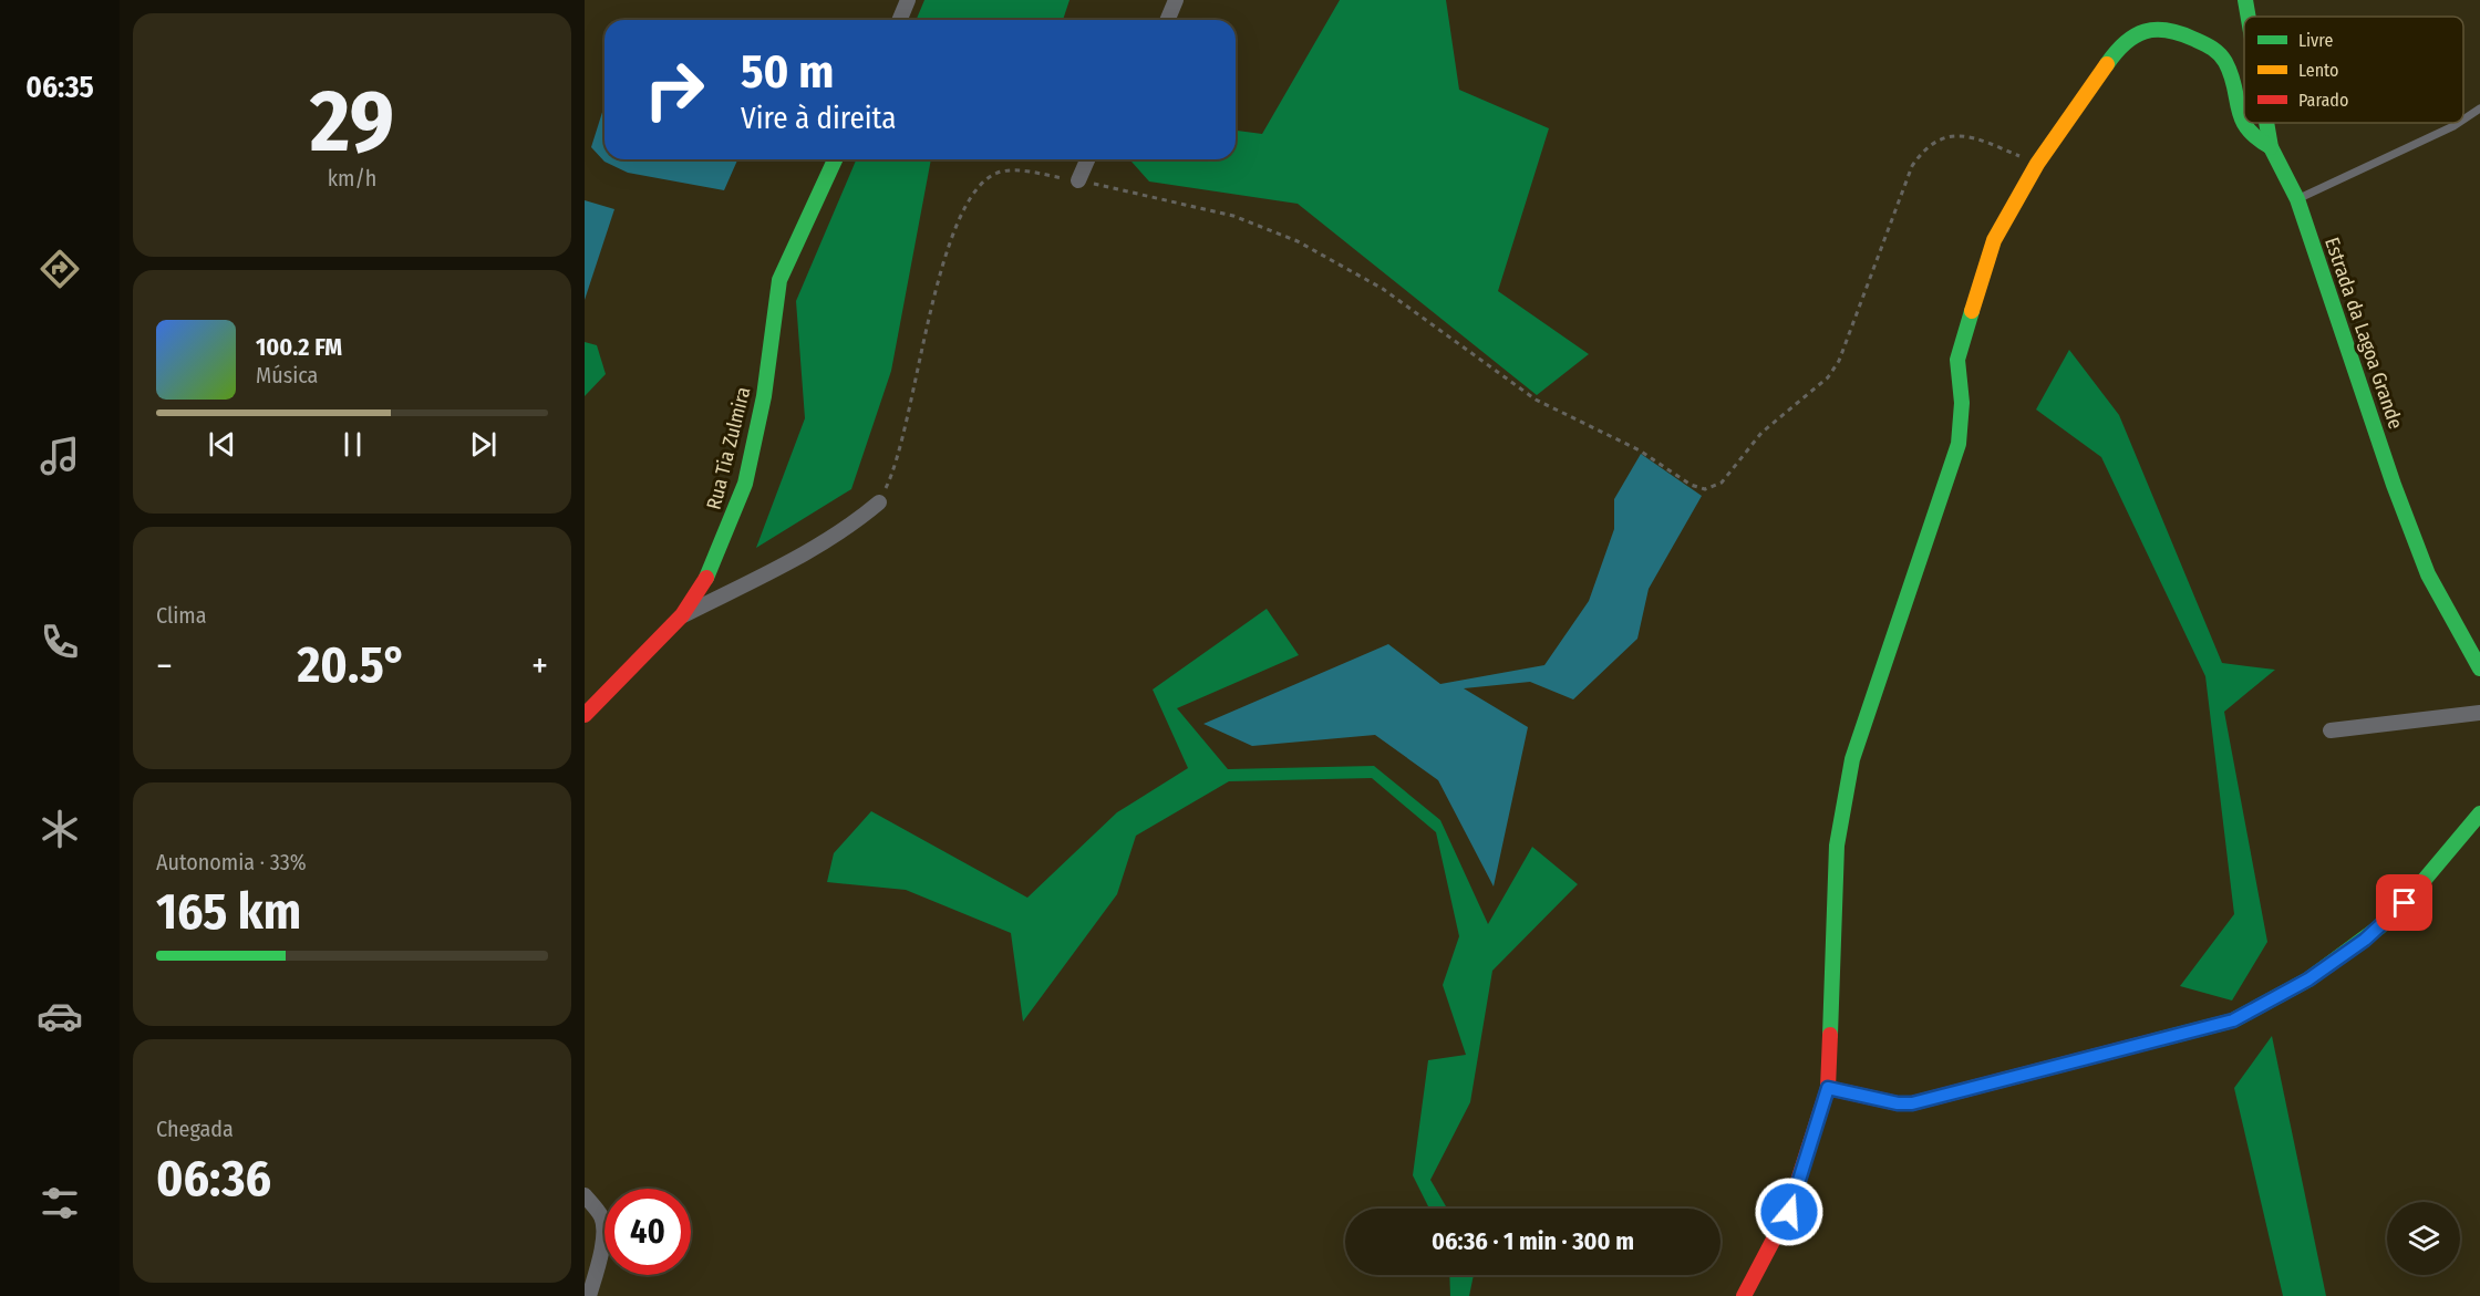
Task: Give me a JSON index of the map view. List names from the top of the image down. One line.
{"streets":{"street":["Estrada da Lagoa Grande","Rua Tia Zulmira"]},"legend":["Livre","Lento","Parado"],"page":{"tabs":"06:35","tile":[["29","km/h"],"Clima",["Autonomia · 33%","165 km"],["Chegada","06:36"]],"turn":["50 m","Vire à direita"],"song":["100.2 FM","Música"],"heat":["−","20.5°","+"],"limit":"40","trip":"06:36 · 1 min · 300 m"}}
